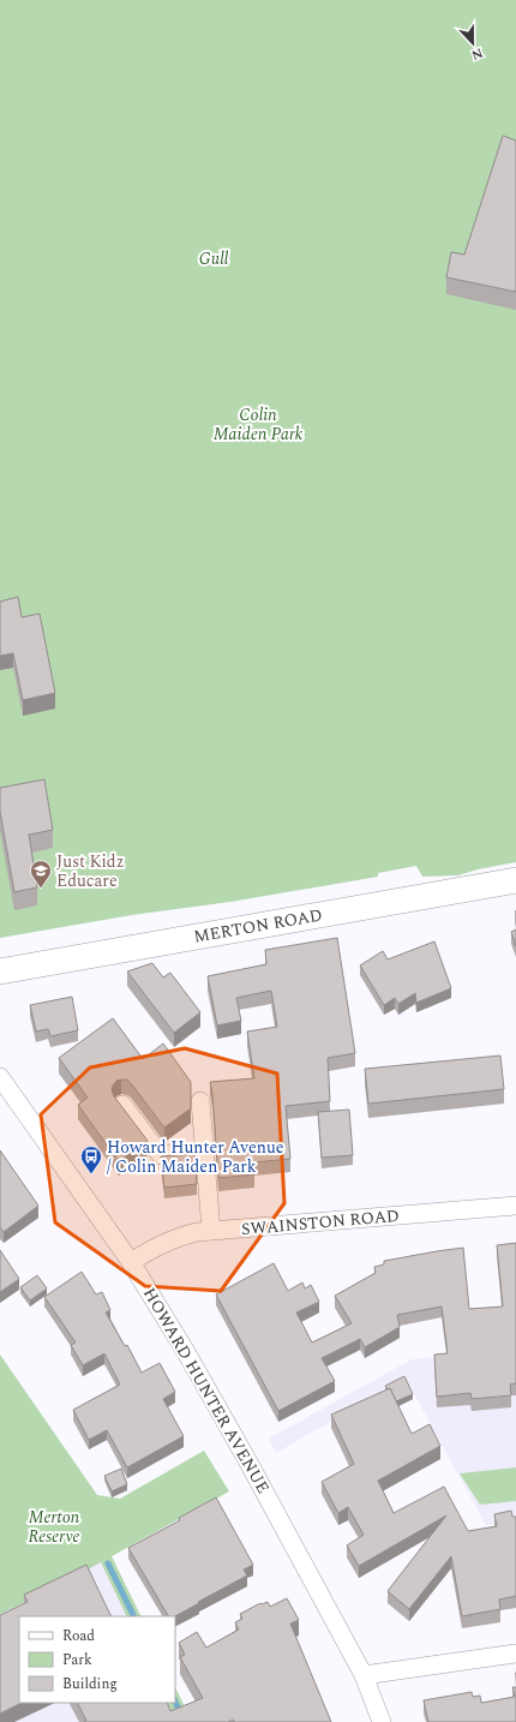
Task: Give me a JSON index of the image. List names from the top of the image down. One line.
{"streets":{"main road":["MERTON ROAD"],"street":["SWAINSTON ROAD","HOWARD HUNTER AVENUE"]},"crossings":[["SWAINSTON ROAD","HOWARD HUNTER AVENUE"]],"parks":["Gull","Colin Maiden Park","Merton Reserve"],"places":{"school or university":["Just Kidz Educare"],"bus stop":["Howard Hunter Avenue / Colin Maiden Park"]},"legend":["Road","Park","Building"],"north":"bottom"}
